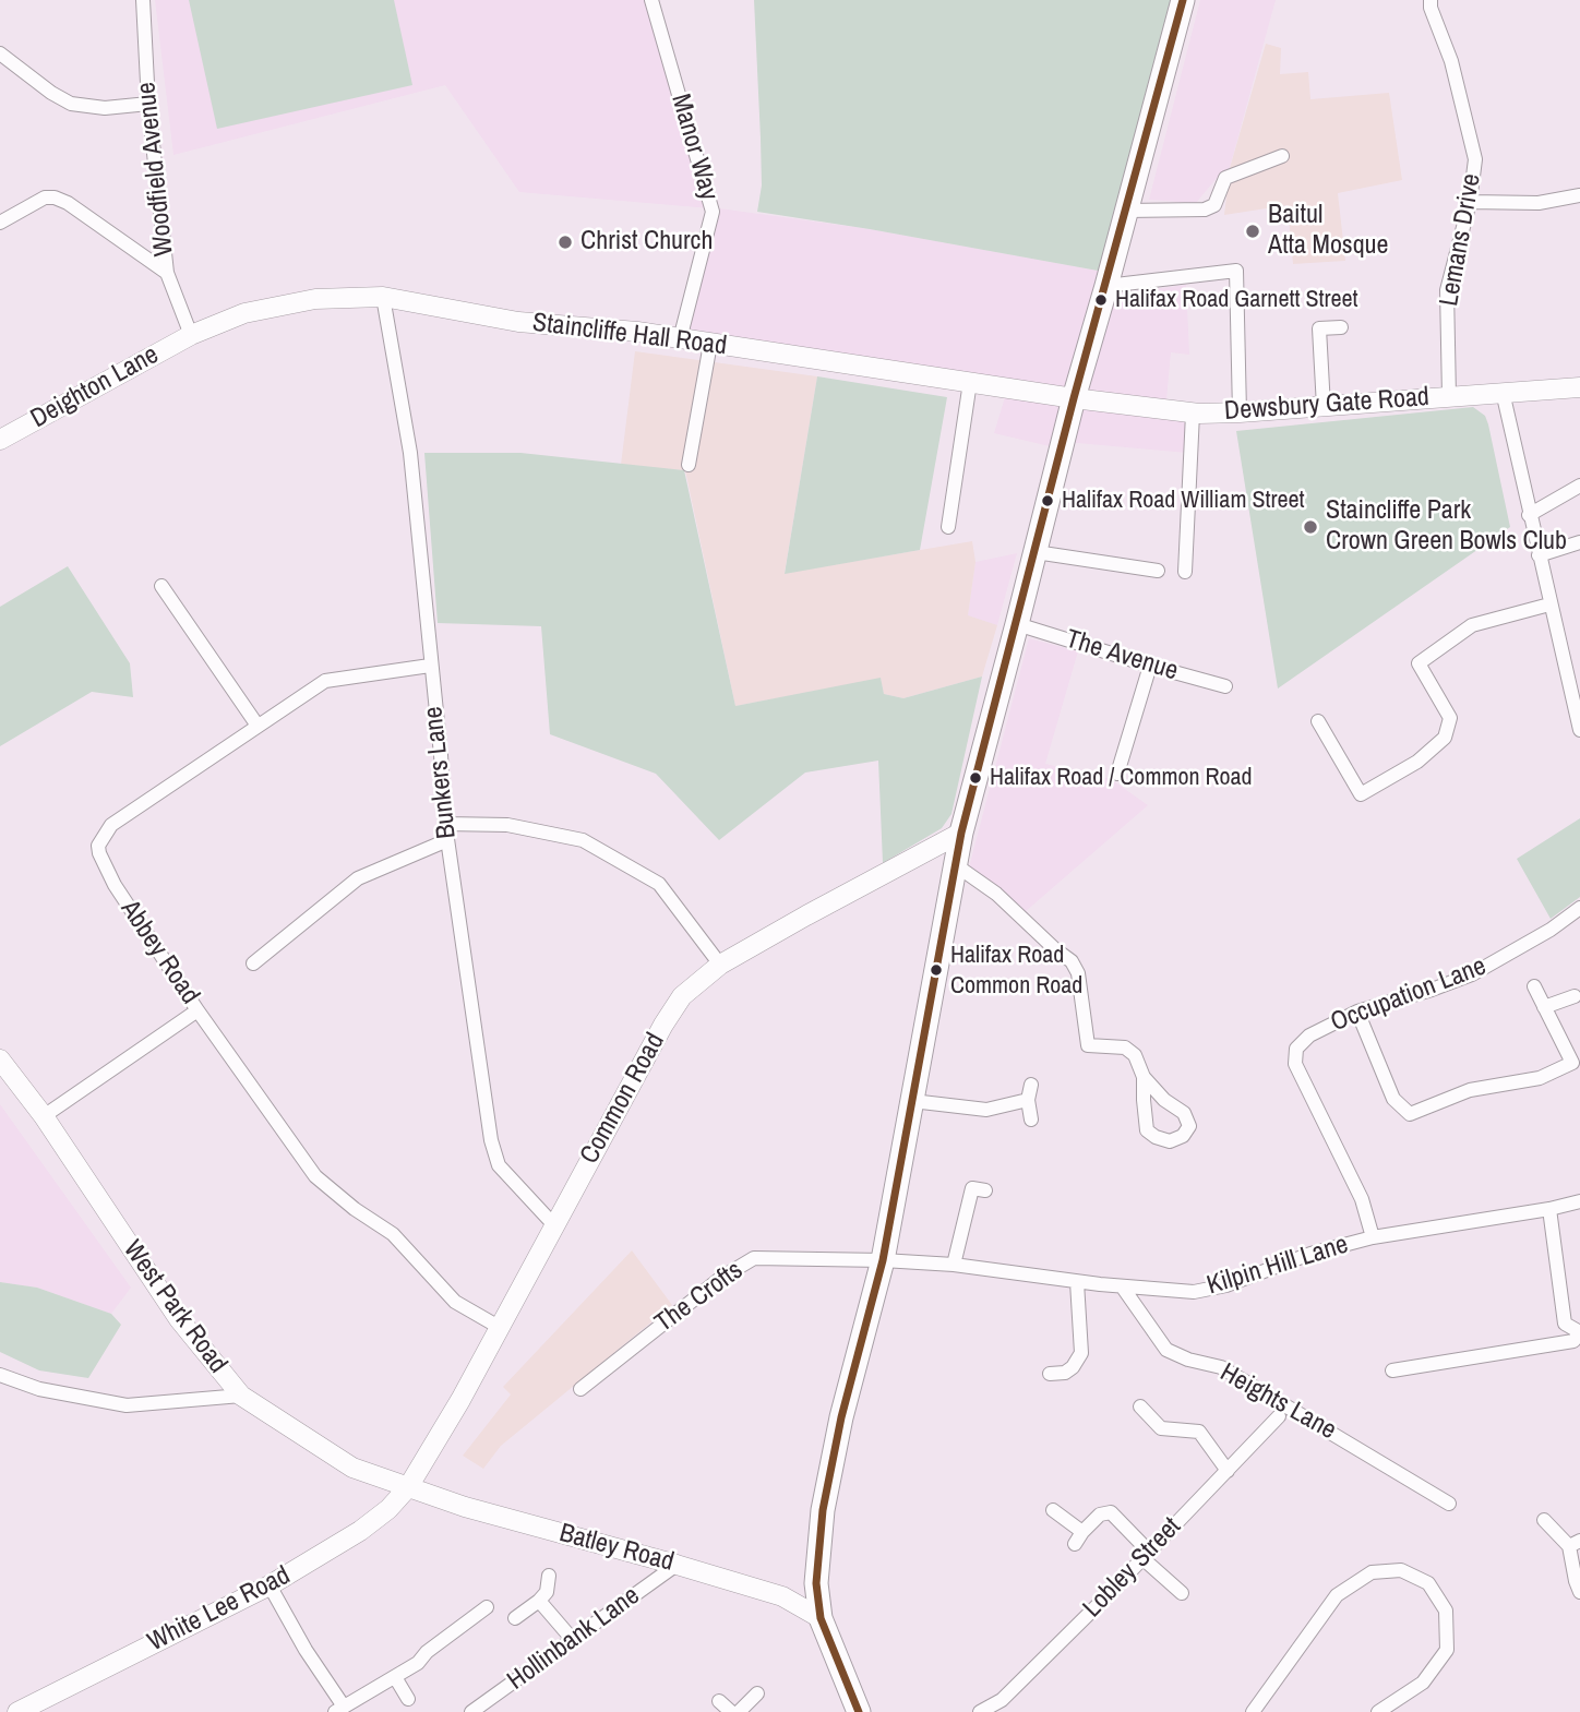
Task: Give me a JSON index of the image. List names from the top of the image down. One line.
{"streets":{"street":["Manor Way","Woodfield Avenue","Lemans Drive","Staincliffe Hall Road","Deighton Lane","Dewsbury Gate Road","The Avenue","Bunkers Lane","Abbey Road","Occupation Lane","Common Road","Kilpin Hill Lane","The Crofts","West Park Road","Heights Lane","Batley Road","Lobley Street","White Lee Road","Hollinbank Lane"]},"crossings":[["Manor Way","Staincliffe Hall Road"],["Woodfield Avenue","Staincliffe Hall Road"],["Woodfield Avenue","Deighton Lane"],["Lemans Drive","Dewsbury Gate Road"],["Staincliffe Hall Road","Deighton Lane"],["Staincliffe Hall Road","Dewsbury Gate Road"],["Staincliffe Hall Road","Bunkers Lane"],["Bunkers Lane","Abbey Road"],["Bunkers Lane","Common Road"],["Abbey Road","Common Road"],["Occupation Lane","Kilpin Hill Lane"],["Common Road","West Park Road"],["Common Road","Batley Road"],["Common Road","White Lee Road"],["Kilpin Hill Lane","The Crofts"],["Kilpin Hill Lane","Heights Lane"],["West Park Road","Batley Road"],["West Park Road","White Lee Road"],["Batley Road","White Lee Road"],["Batley Road","Hollinbank Lane"]],"places":["Baitul Atta Mosque","Christ Church","Halifax Road Garnett Street","Halifax Road William Street","Staincliffe Park Crown Green Bowls Club","Halifax Road / Common Road","Halifax Road Common Road"]}
